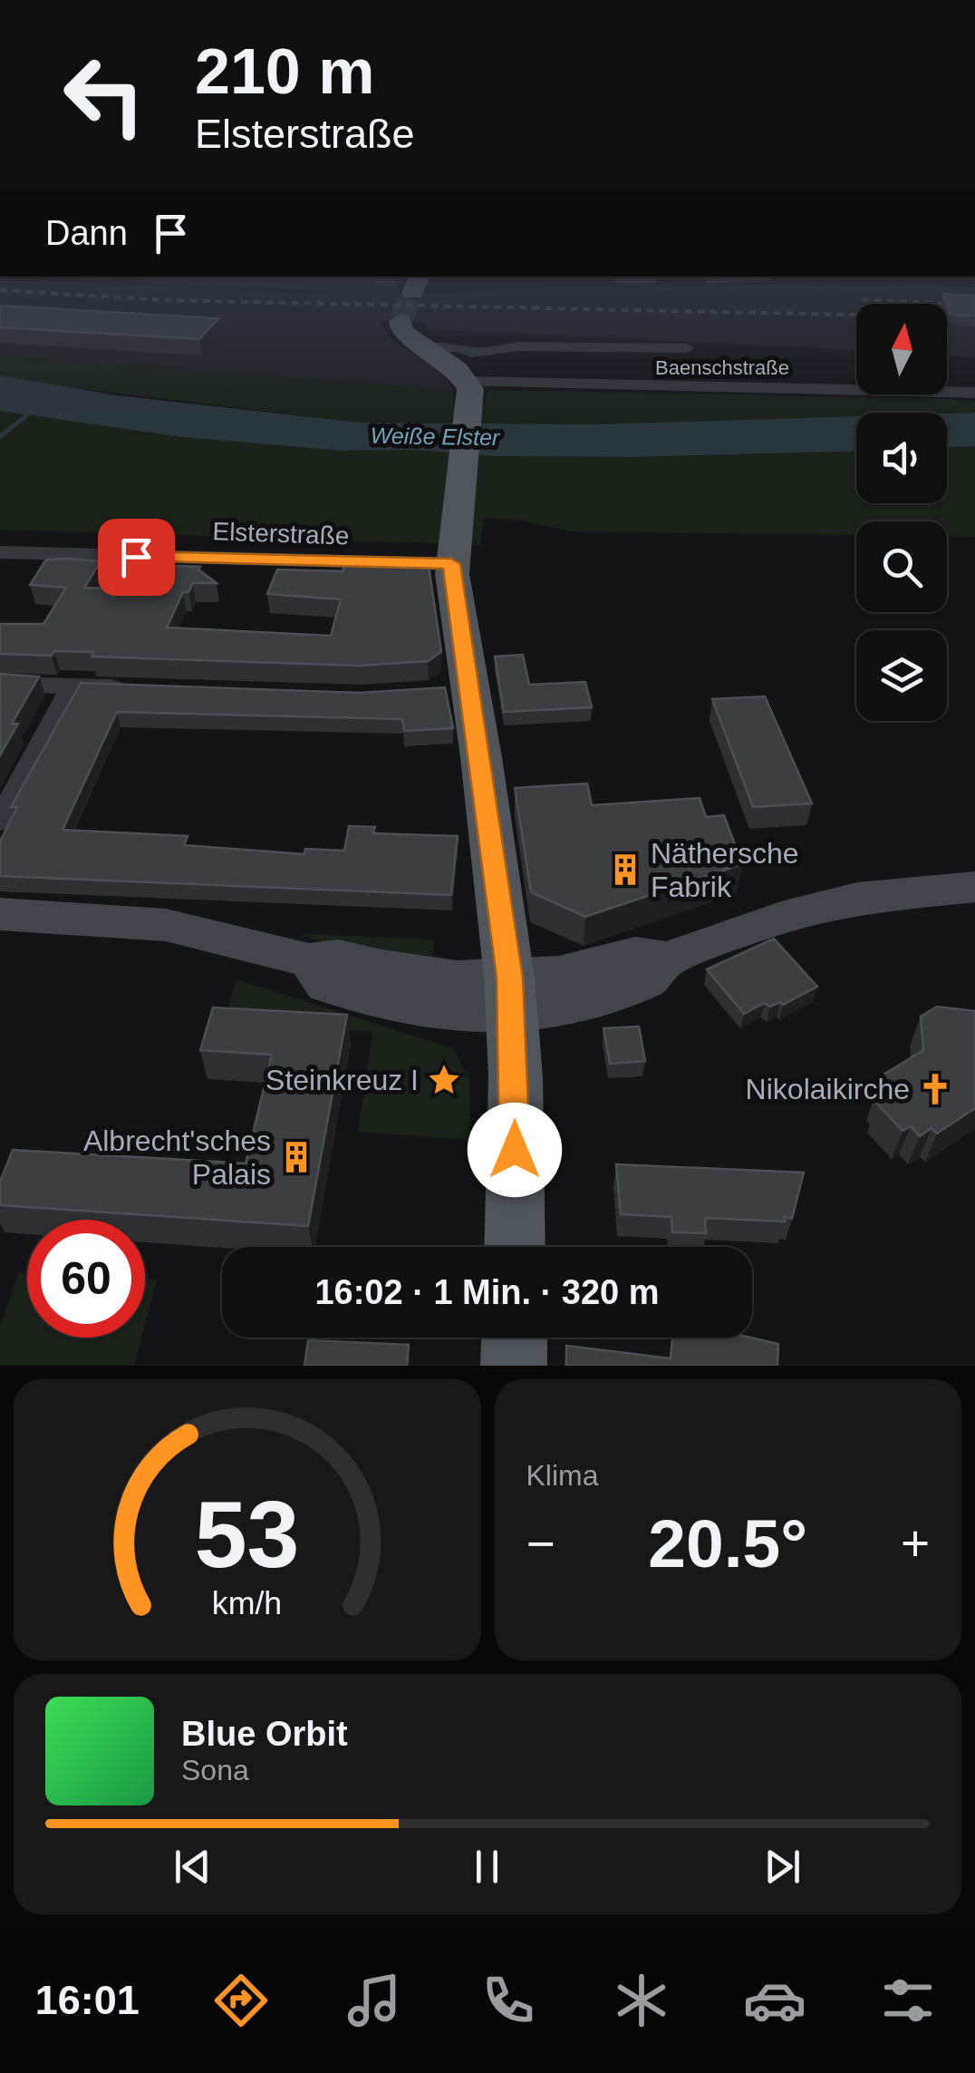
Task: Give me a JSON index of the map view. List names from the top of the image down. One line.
{"streets":{"street":["Baenschstraße","Elsterstraße"]},"water":["Weiße Elster"],"places":{"building":["Näthersche Fabrik","Albrecht'sches Palais"],"place":["Steinkreuz I"],"church":["Nikolaikirche"]},"north":"top","page":{"turn":["210 m","Elsterstraße"],"then":"Dann","limit":"60","trip":"16:02 · 1 Min. · 320 m","tile":"Klima","heat":["−","20.5°","+"],"song":["Blue Orbit","Sona"],"tabs":"16:01","gauge":["53","km/h"]}}
